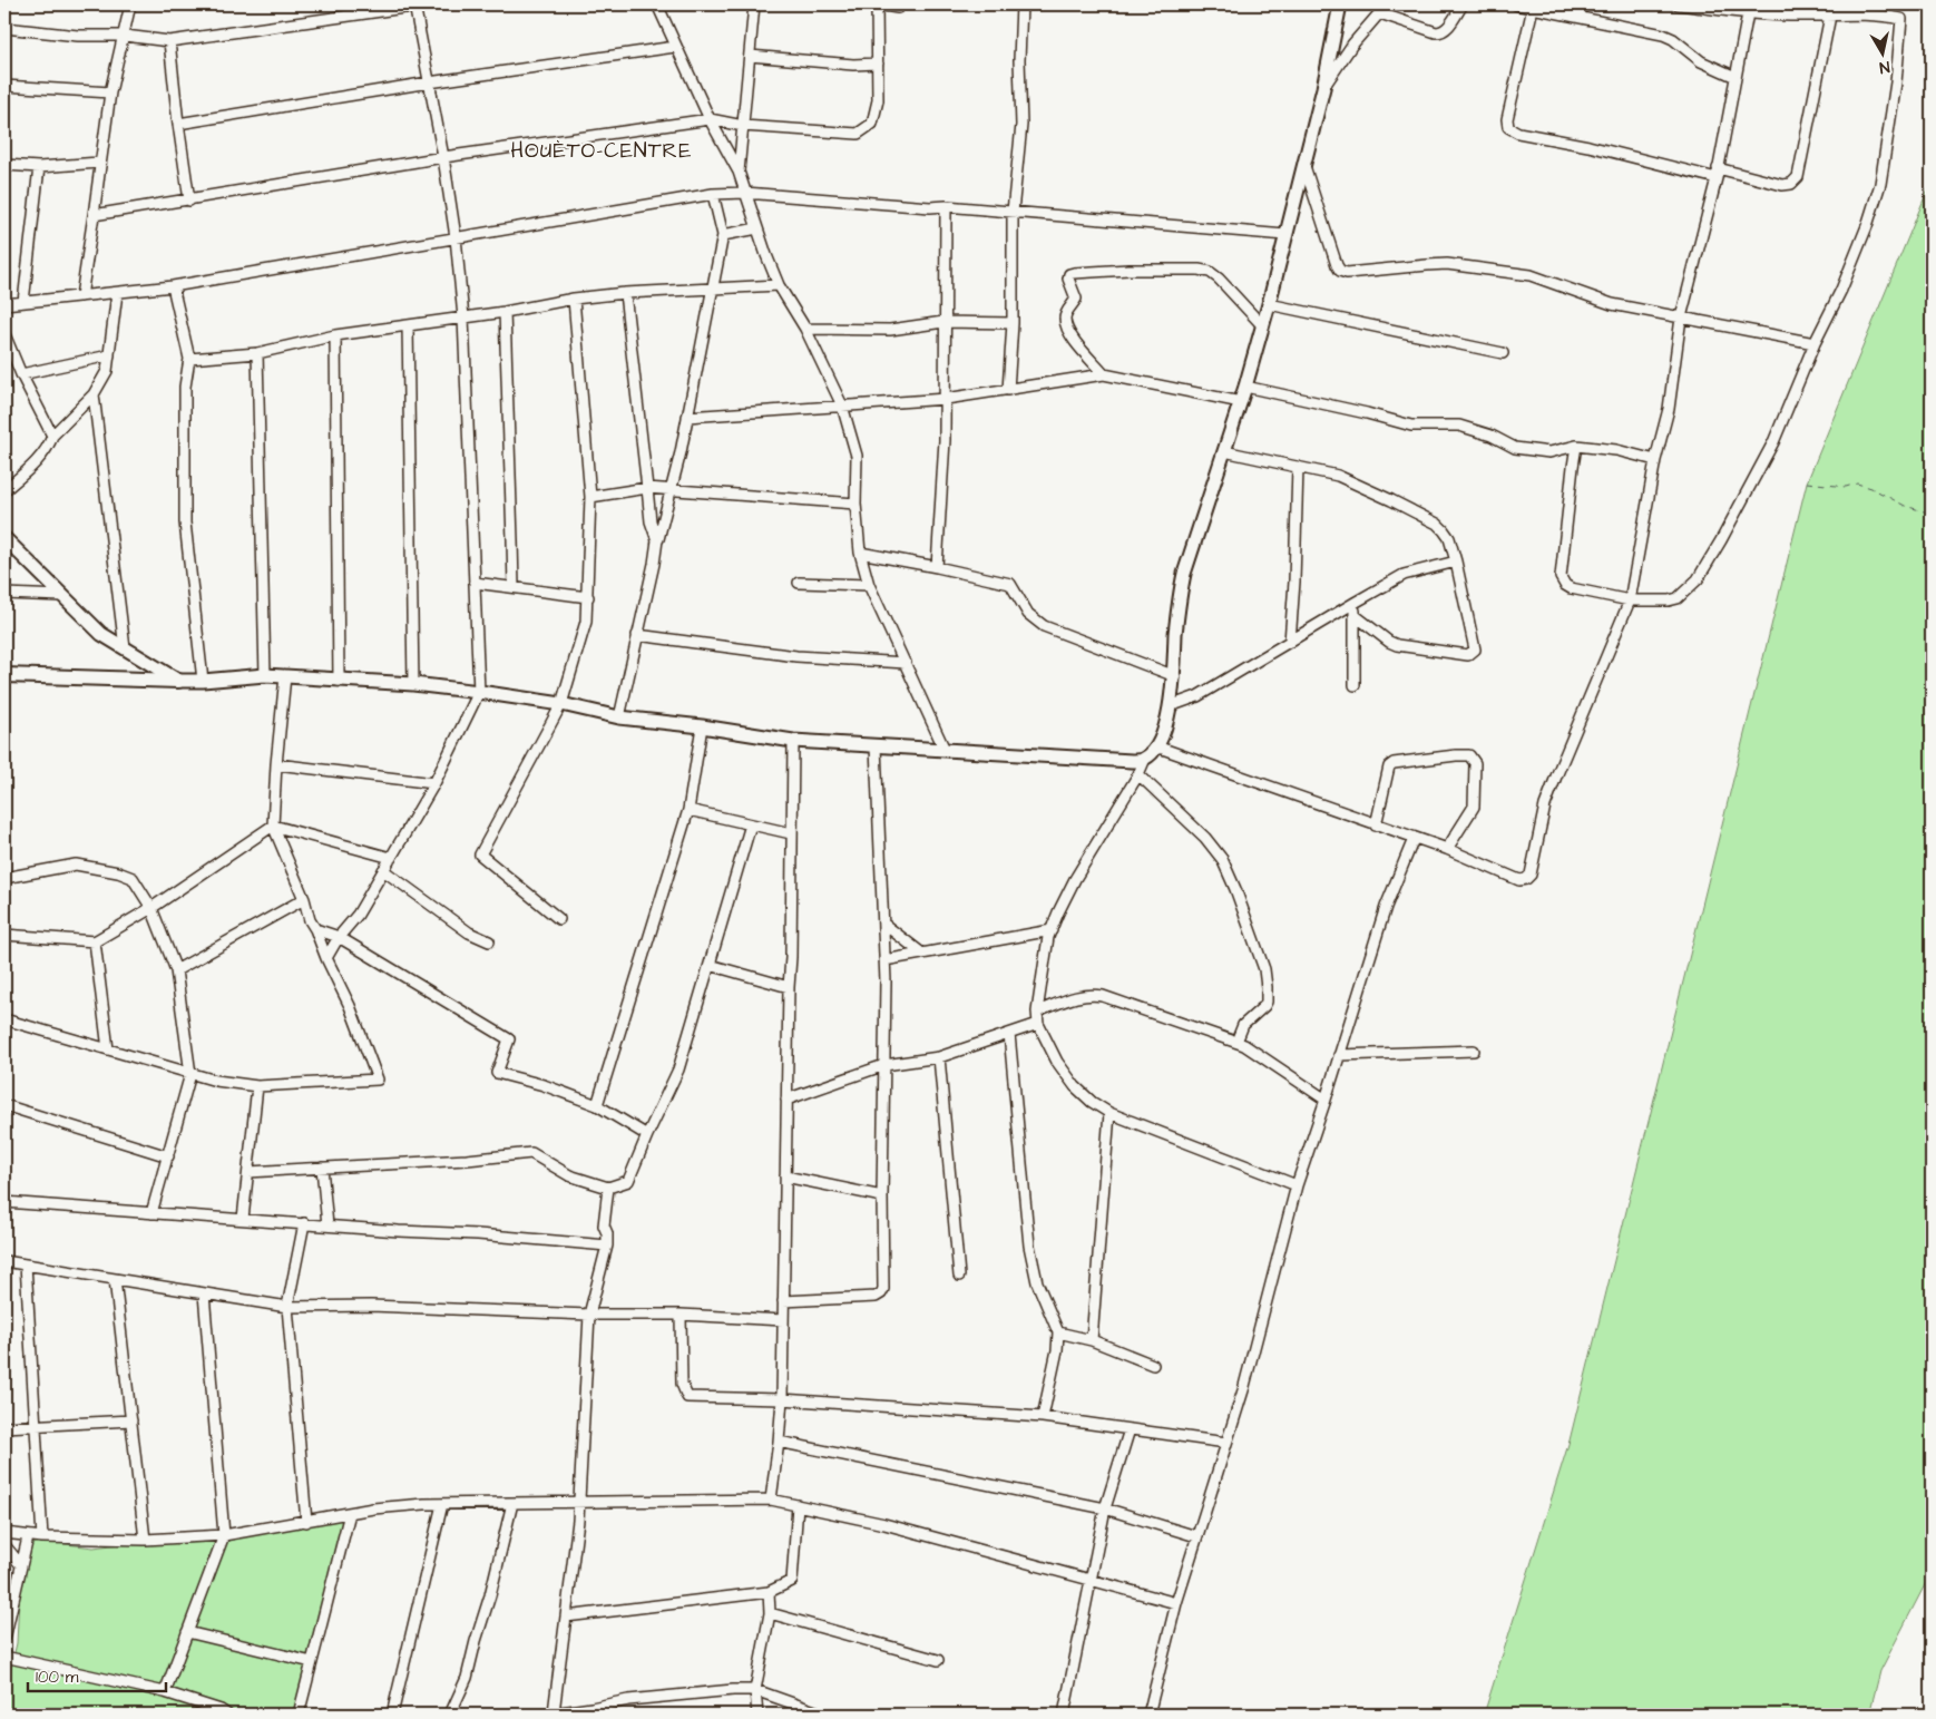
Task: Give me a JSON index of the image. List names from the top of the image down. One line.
{"districts":["HOUÈTO-CENTRE"],"scale_bar":"100 m","north":"bottom"}
